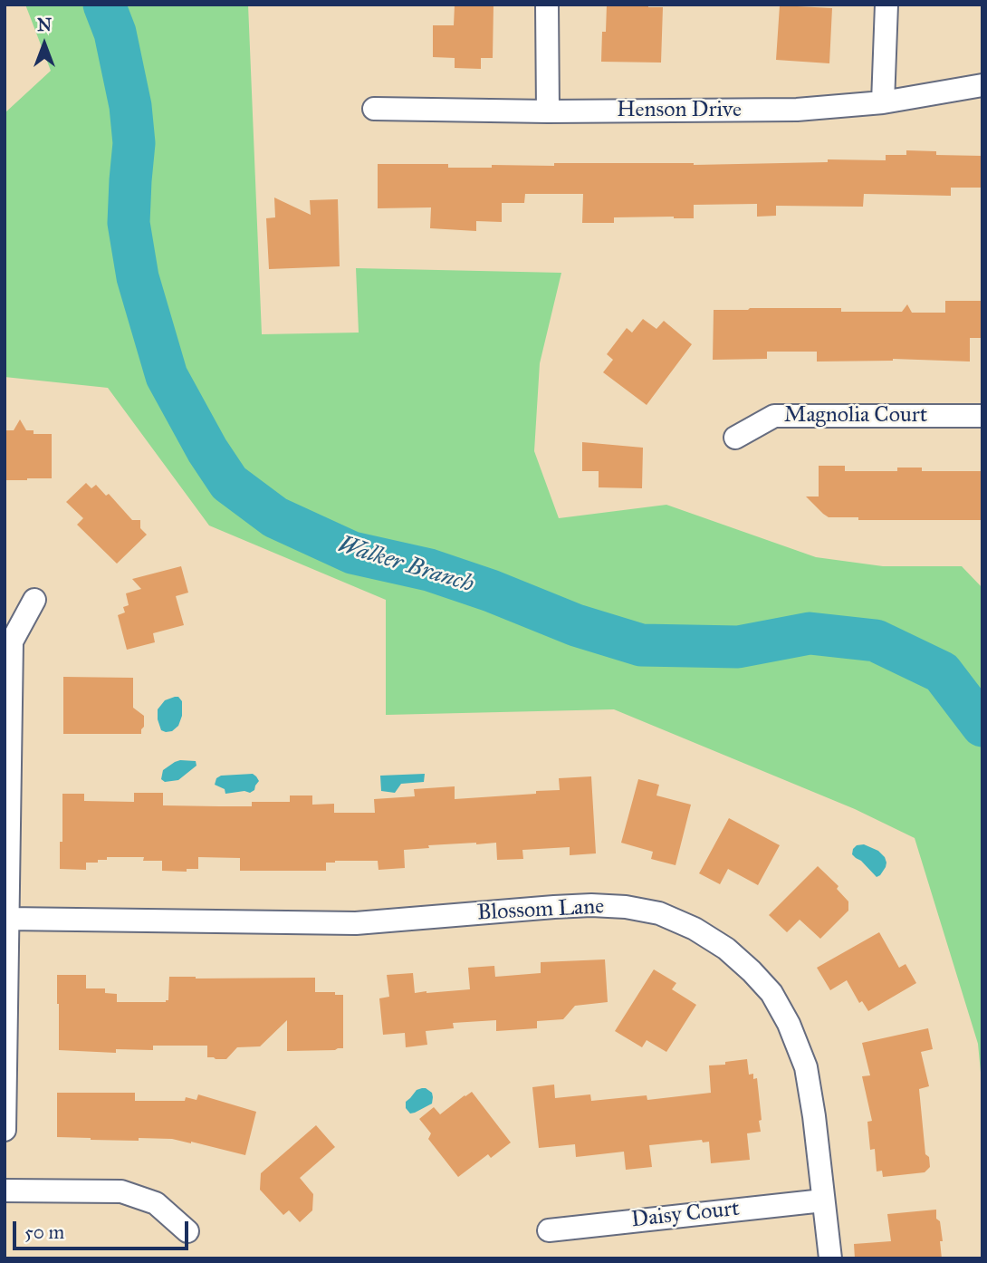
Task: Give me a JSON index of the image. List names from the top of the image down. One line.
{"streets":{"street":["Henson Drive","Magnolia Court","Blossom Lane","Daisy Court"]},"crossings":[["Blossom Lane","Daisy Court"]],"water":["Walker Branch"],"scale_bar":"50 m","north":"top"}
